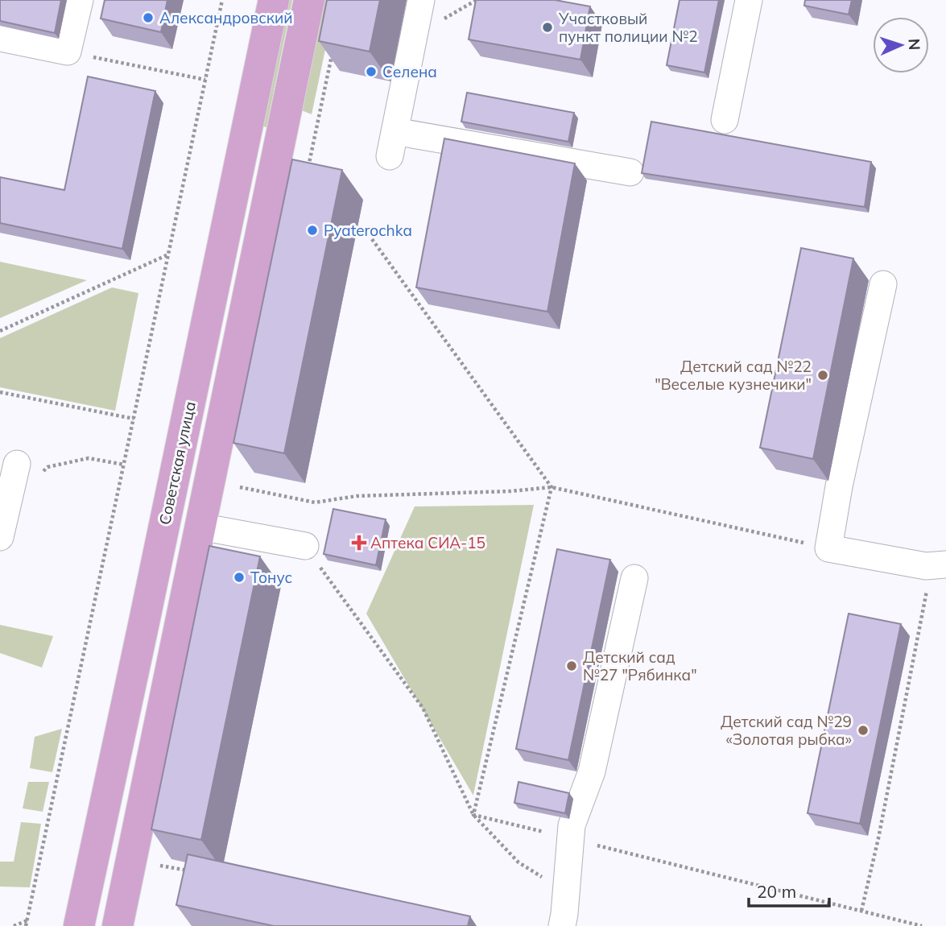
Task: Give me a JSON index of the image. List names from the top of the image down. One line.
{"streets":{"main road":["Советская улица"]},"places":{"other":["Александровский","Участковый пункт полиции №2","Селена","Pyaterochka","Детский сад №22 \"Веселые кузнечики\"","Тонус","Детский сад №27 \"Рябинка\"","Детский сад №29 «Золотая рыбка»"],"health":["Аптека СИА-15"]},"scale_bar":"20 m","north":"right"}
